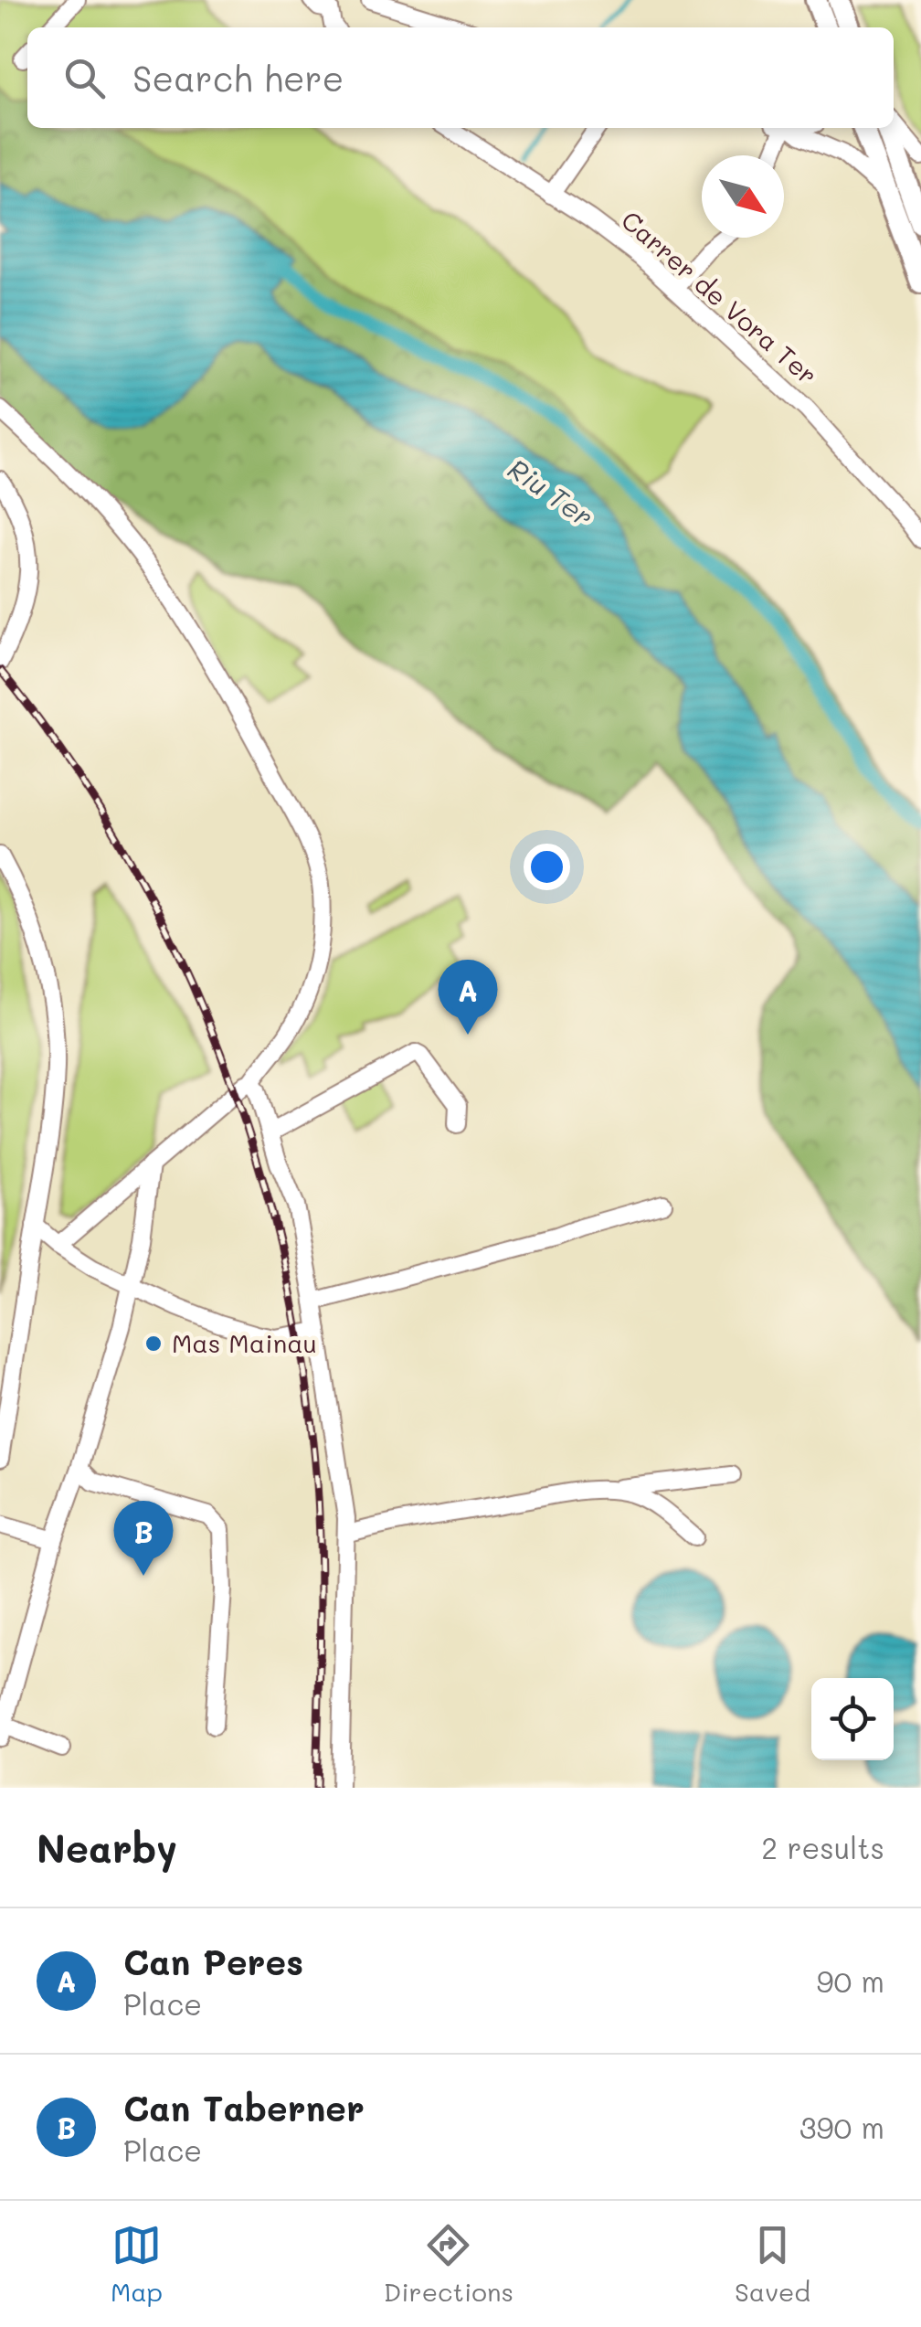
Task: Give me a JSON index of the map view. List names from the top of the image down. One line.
{"streets":{"street":["Carrer de Vora Ter"]},"water":["Riu Ter"],"places":["Mas Mainau"],"north":"bottom right","page":{"search":"Search here","pins":["A","B"],"heading":["Nearby","2 results"],"list":[{"mark":"A","name":"Can Peres","note":"Place","value":"90 m"},{"mark":"B","name":"Can Taberner","note":"Place","value":"390 m"}],"nav":["Map","Directions","Saved"]}}
